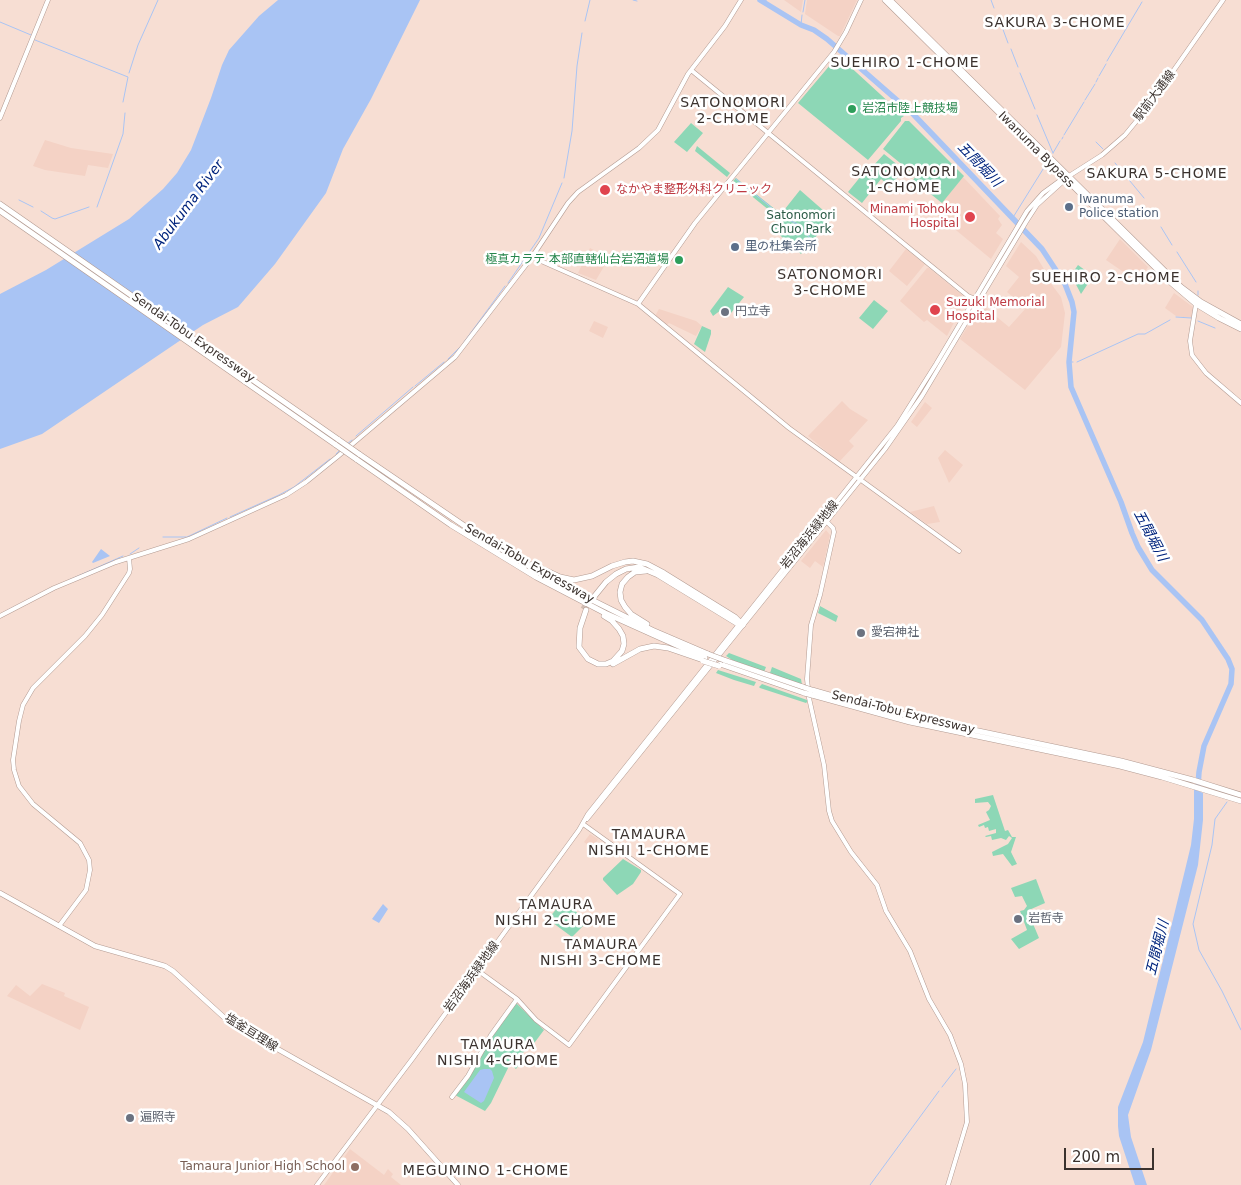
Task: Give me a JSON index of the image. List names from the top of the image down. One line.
{"streets":{"highway":["Iwanuma Bypass","Sendai-Tobu Expressway"],"main road":["塩釜亘理線"],"street":["駅前大通線","岩沼海浜緑地線"]},"crossings":[["駅前大通線","Iwanuma Bypass"],["駅前大通線","岩沼海浜緑地線"],["Iwanuma Bypass","岩沼海浜緑地線"],["岩沼海浜緑地線","塩釜亘理線"]],"districts":["SAKURA 3-CHOME","SUEHIRO 1-CHOME","SATONOMORI 2-CHOME","SATONOMORI 1-CHOME","SAKURA 5-CHOME","SATONOMORI 3-CHOME","SUEHIRO 2-CHOME","TAMAURA NISHI 1-CHOME","TAMAURA NISHI 2-CHOME","TAMAURA NISHI 3-CHOME","TAMAURA NISHI 4-CHOME","MEGUMINO 1-CHOME"],"water":["五間堀川","Abukuma River"],"parks":["Satonomori Chuo Park"],"places":["岩沼市陸上競技場","なかやま整形外科クリニック","Iwanuma Police station","Minami Tohoku Hospital","里の杜集会所","極真カラテ 本部直轄仙台岩沼道場","Suzuki Memorial Hospital","円立寺","愛宕神社","岩哲寺","遍照寺","Tamaura Junior High School"],"scale_bar":"200 m"}
